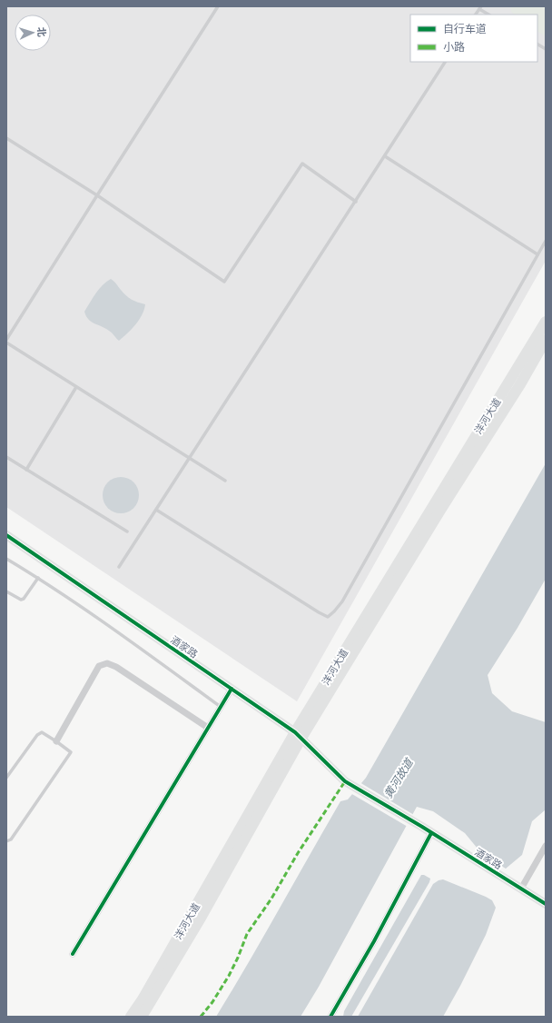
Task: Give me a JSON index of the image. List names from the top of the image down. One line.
{"streets":{"main road":["洋河大道"],"street":["酒家路"]},"crossings":[["洋河大道","酒家路"]],"water":["黄河故道"],"legend":["自行车道","小路"],"north":"right"}
